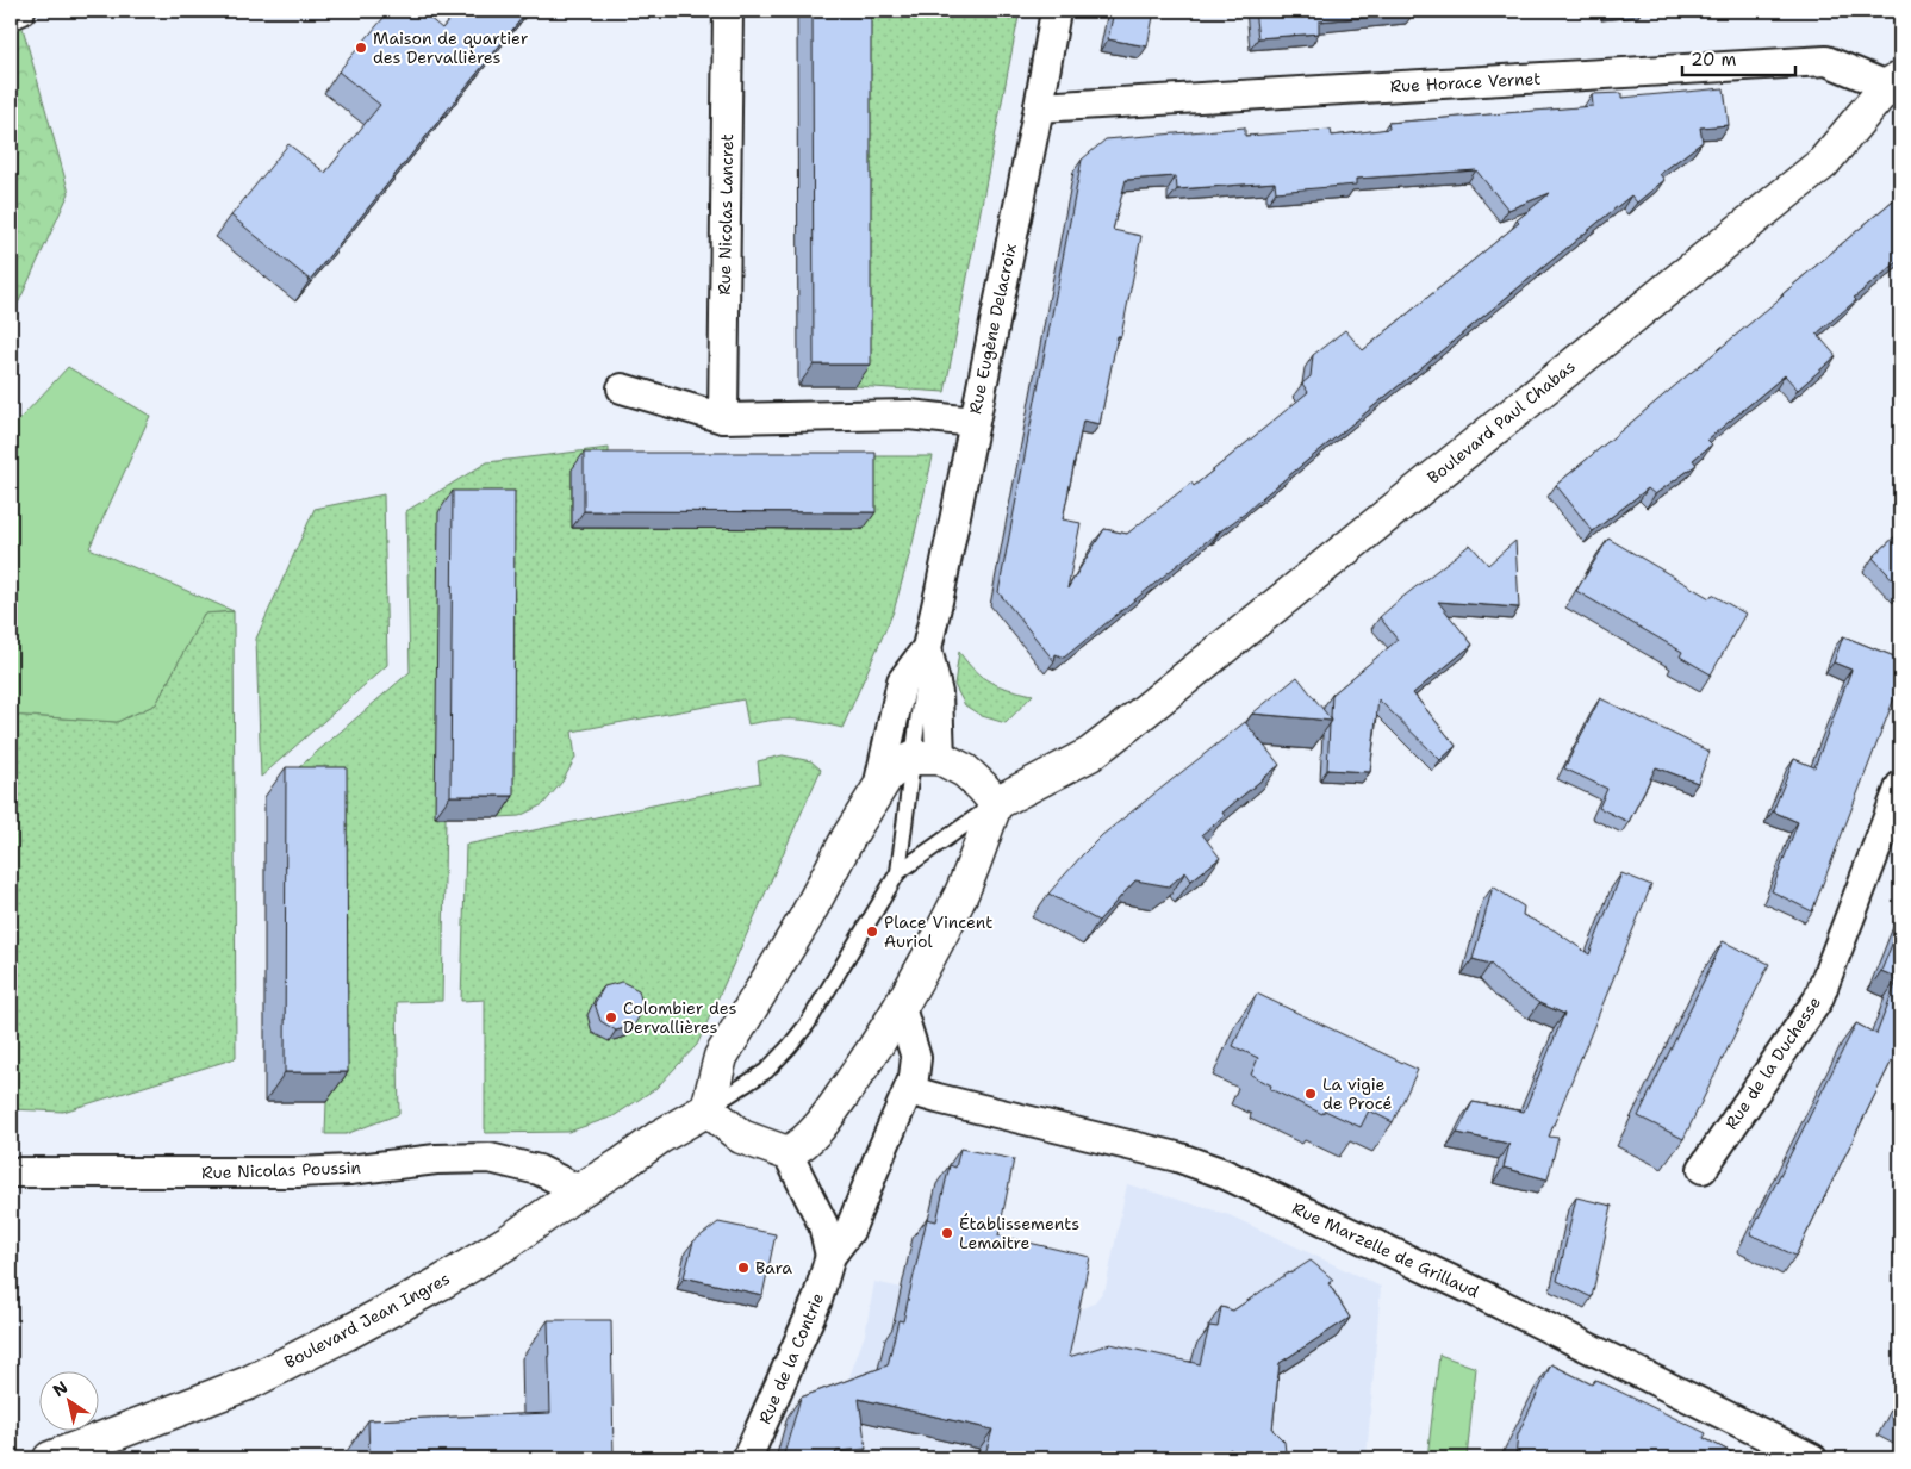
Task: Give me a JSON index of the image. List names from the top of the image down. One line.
{"streets":{"main road":["Boulevard Paul Chabas","Boulevard Jean Ingres"],"street":["Rue Horace Vernet","Rue Nicolas Lancret","Rue Eugène Delacroix","Rue de la Duchesse","Rue Nicolas Poussin","Rue Marzelle de Grillaud","Rue de la Contrie"]},"crossings":[["Rue Horace Vernet","Rue Eugène Delacroix"],["Rue Horace Vernet","Boulevard Paul Chabas"],["Rue Nicolas Poussin","Boulevard Jean Ingres"]],"places":["Maison de quartier des Dervallières","Place Vincent Auriol","Colombier des Dervallières","La vigie de Procé","Établissements Lemaitre","Bara"],"scale_bar":"20 m","north":"top left"}
